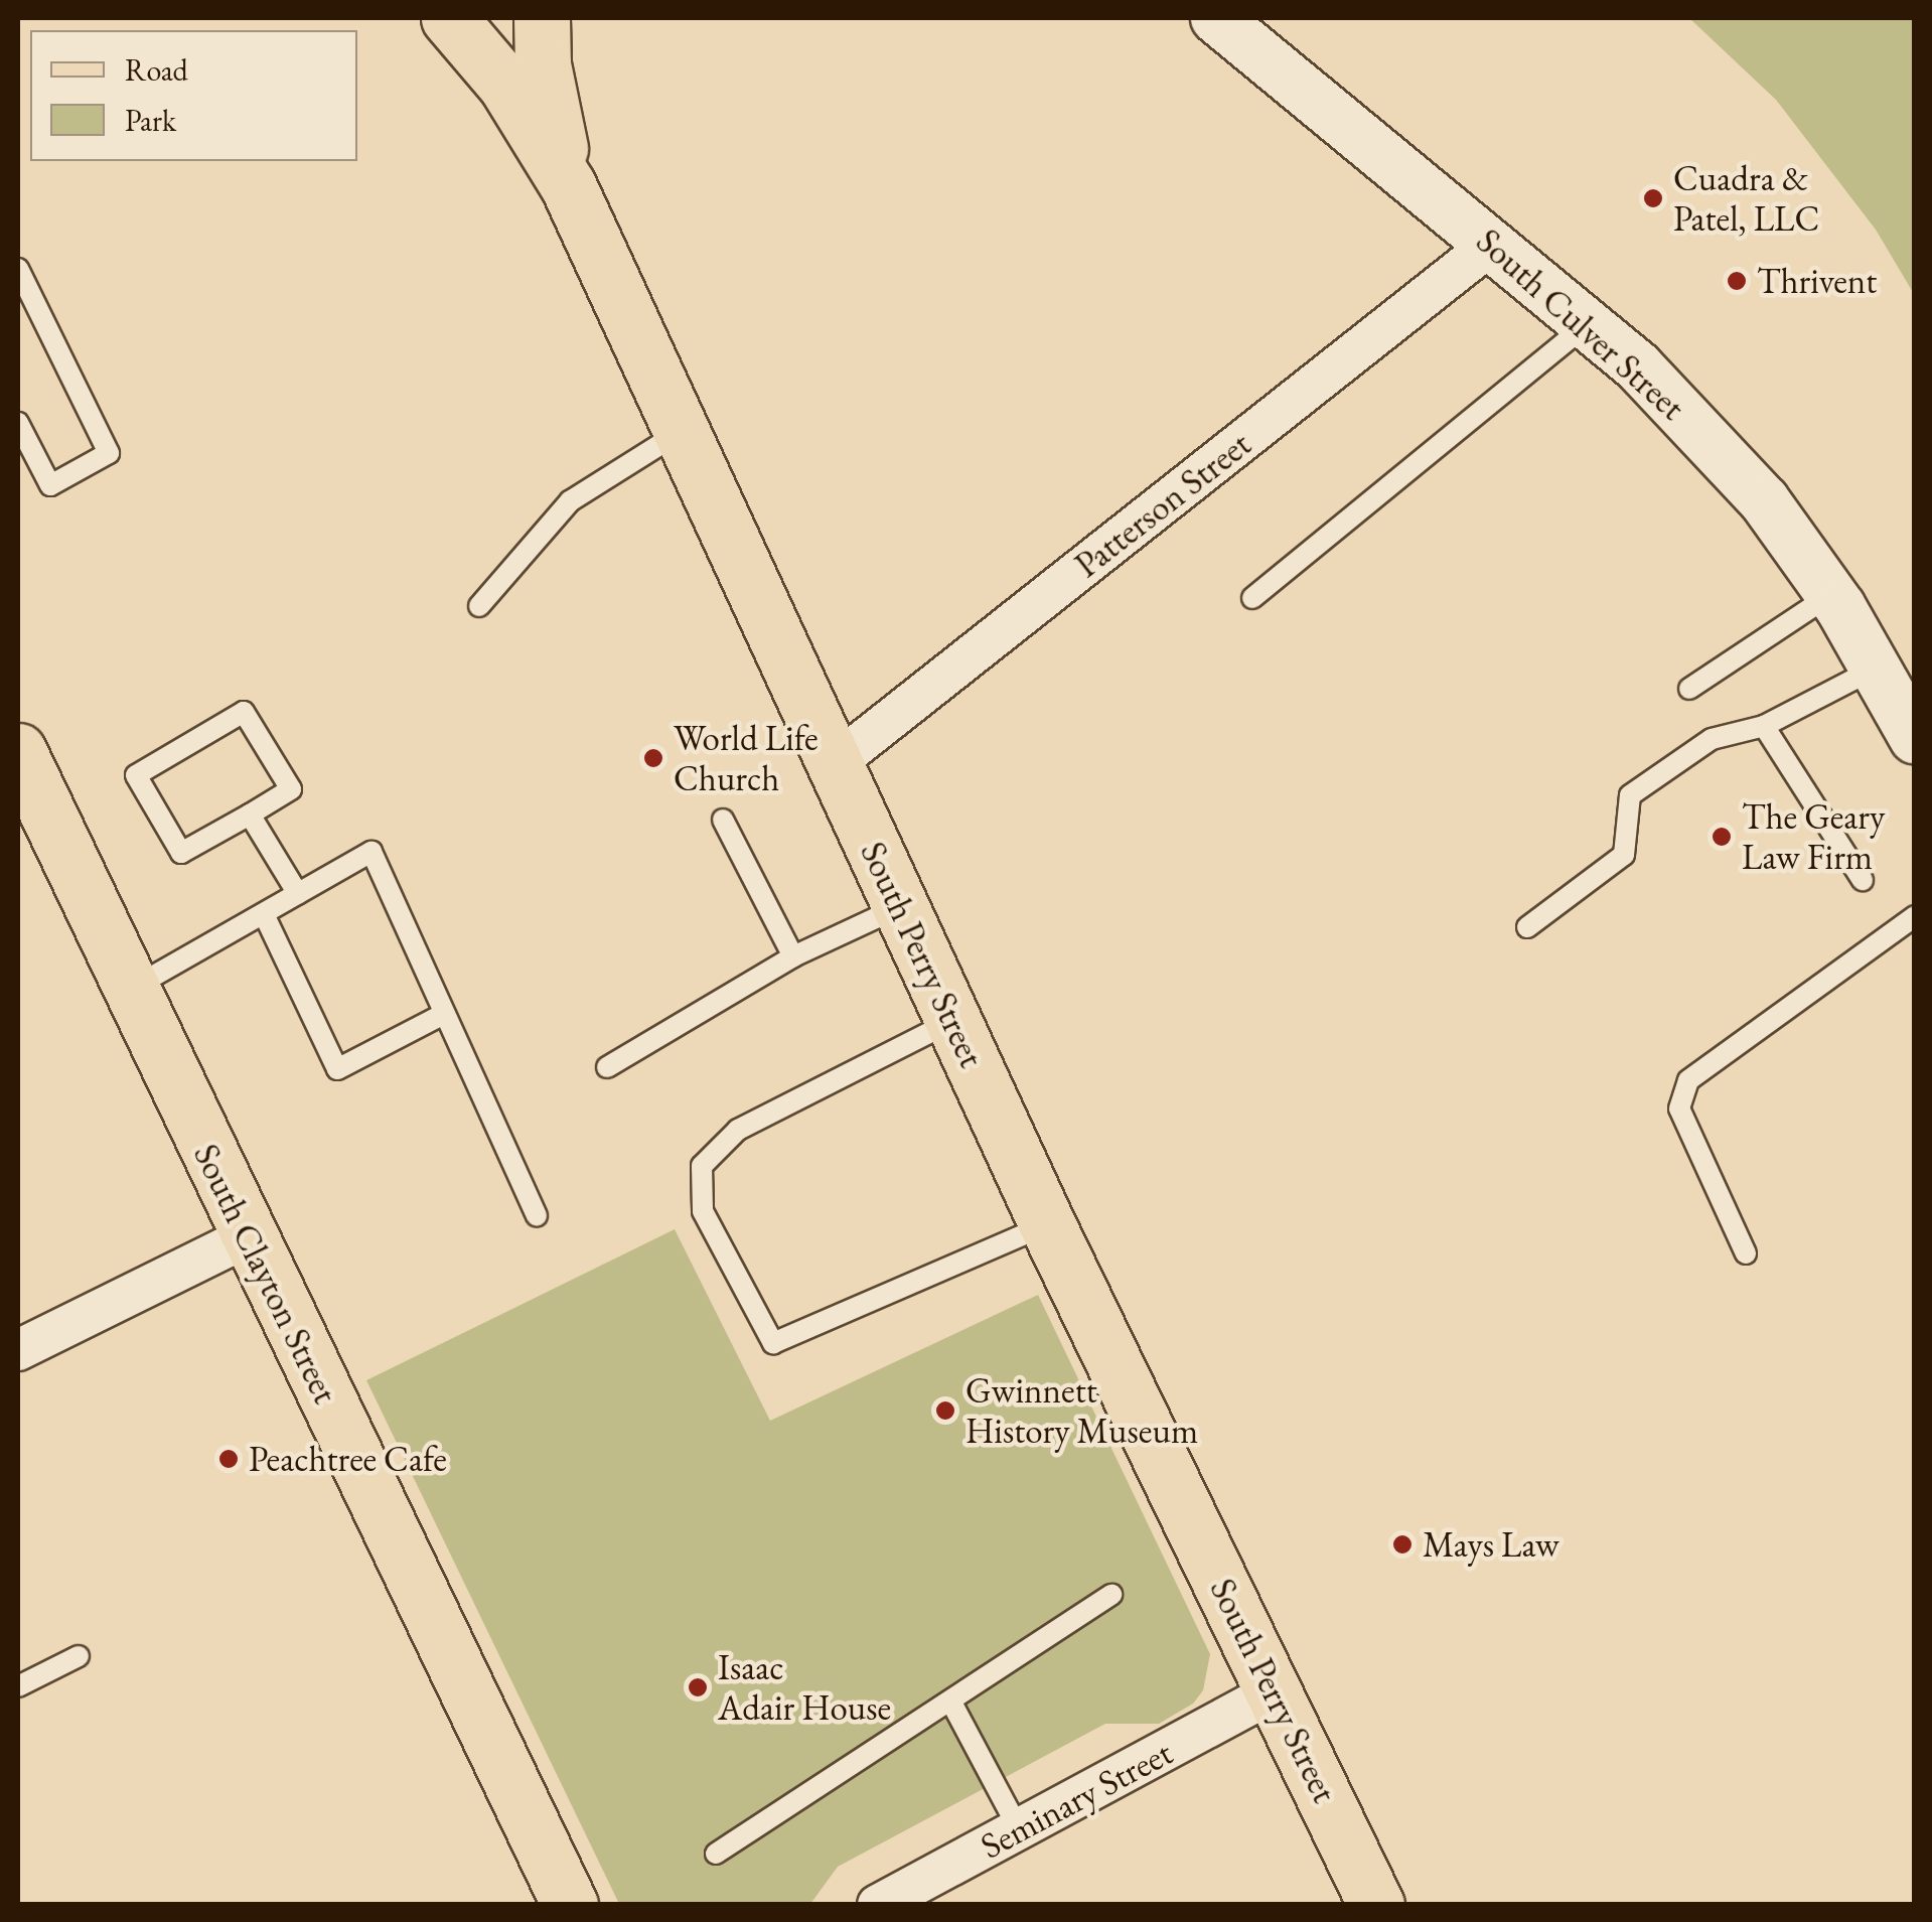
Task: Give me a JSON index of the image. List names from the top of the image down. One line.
{"streets":{"main road":["South Perry Street","South Clayton Street"],"street":["South Culver Street","Patterson Street","Seminary Street"]},"crossings":[["South Culver Street","Patterson Street"],["Patterson Street","South Perry Street"],["South Perry Street","Seminary Street"]],"places":["Cuadra & Patel, LLC","Thrivent","World Life Church","The Geary Law Firm","Gwinnett History Museum","Peachtree Cafe","Mays Law","Isaac Adair House"],"legend":["Road","Park"]}
